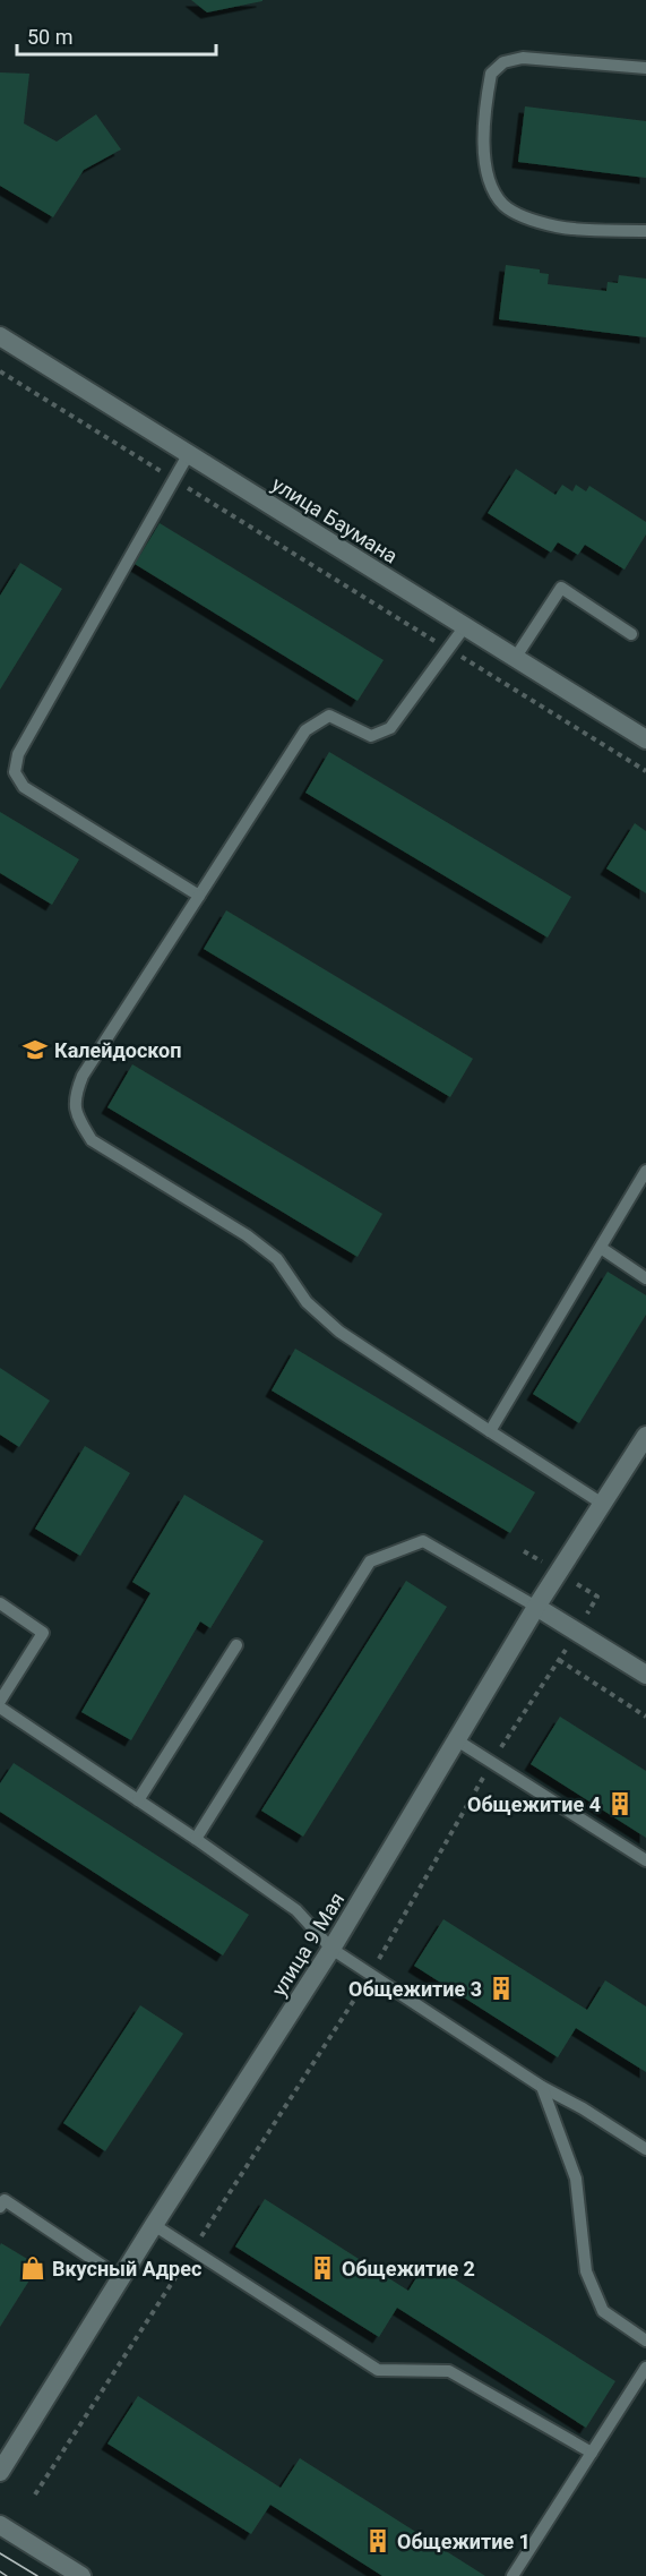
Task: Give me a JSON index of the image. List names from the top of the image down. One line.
{"streets":{"street":["улица Баумана","улица 9 Мая"]},"places":{"school or university":["Калейдоскоп"],"building":["Общежитие 4","Общежитие 3","Общежитие 2","Общежитие 1"],"shop":["Вкусный Адрес"]},"scale_bar":"50 m"}
